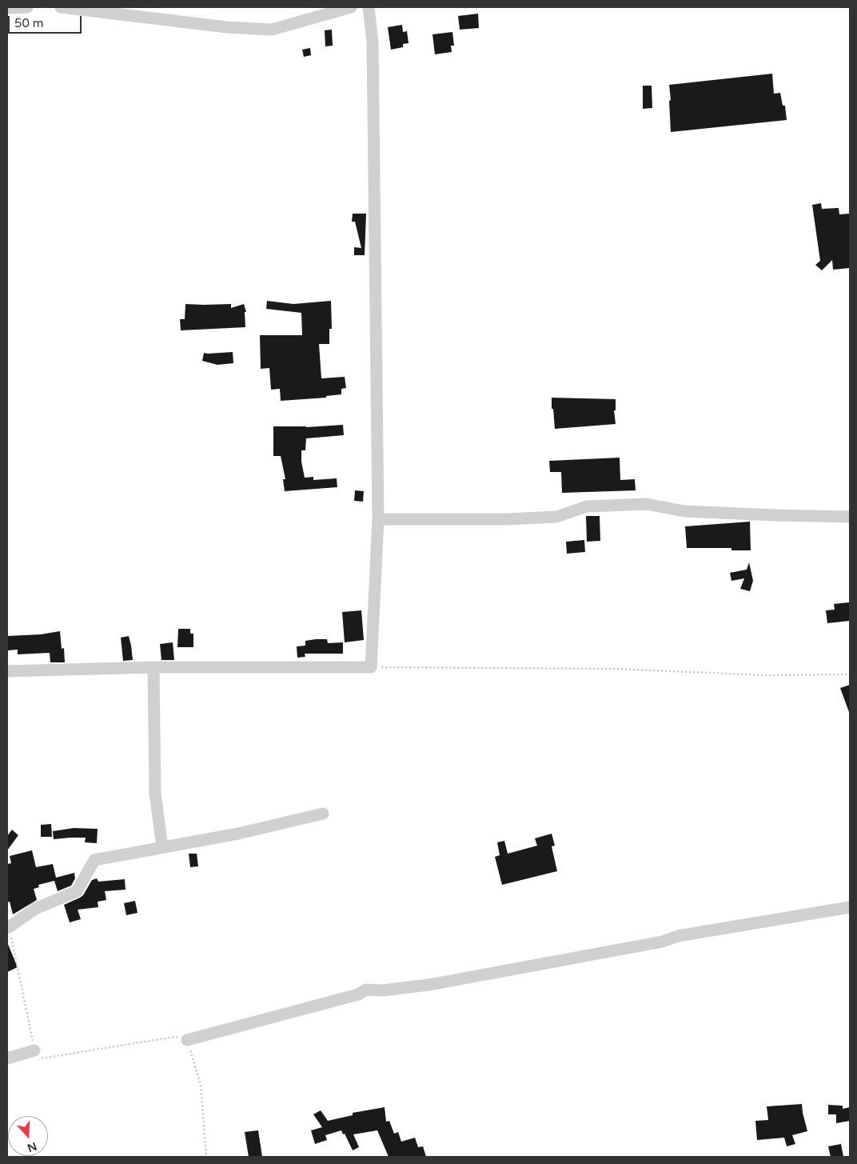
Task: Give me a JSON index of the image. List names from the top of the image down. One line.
{"scale_bar":"50 m","north":"bottom"}
